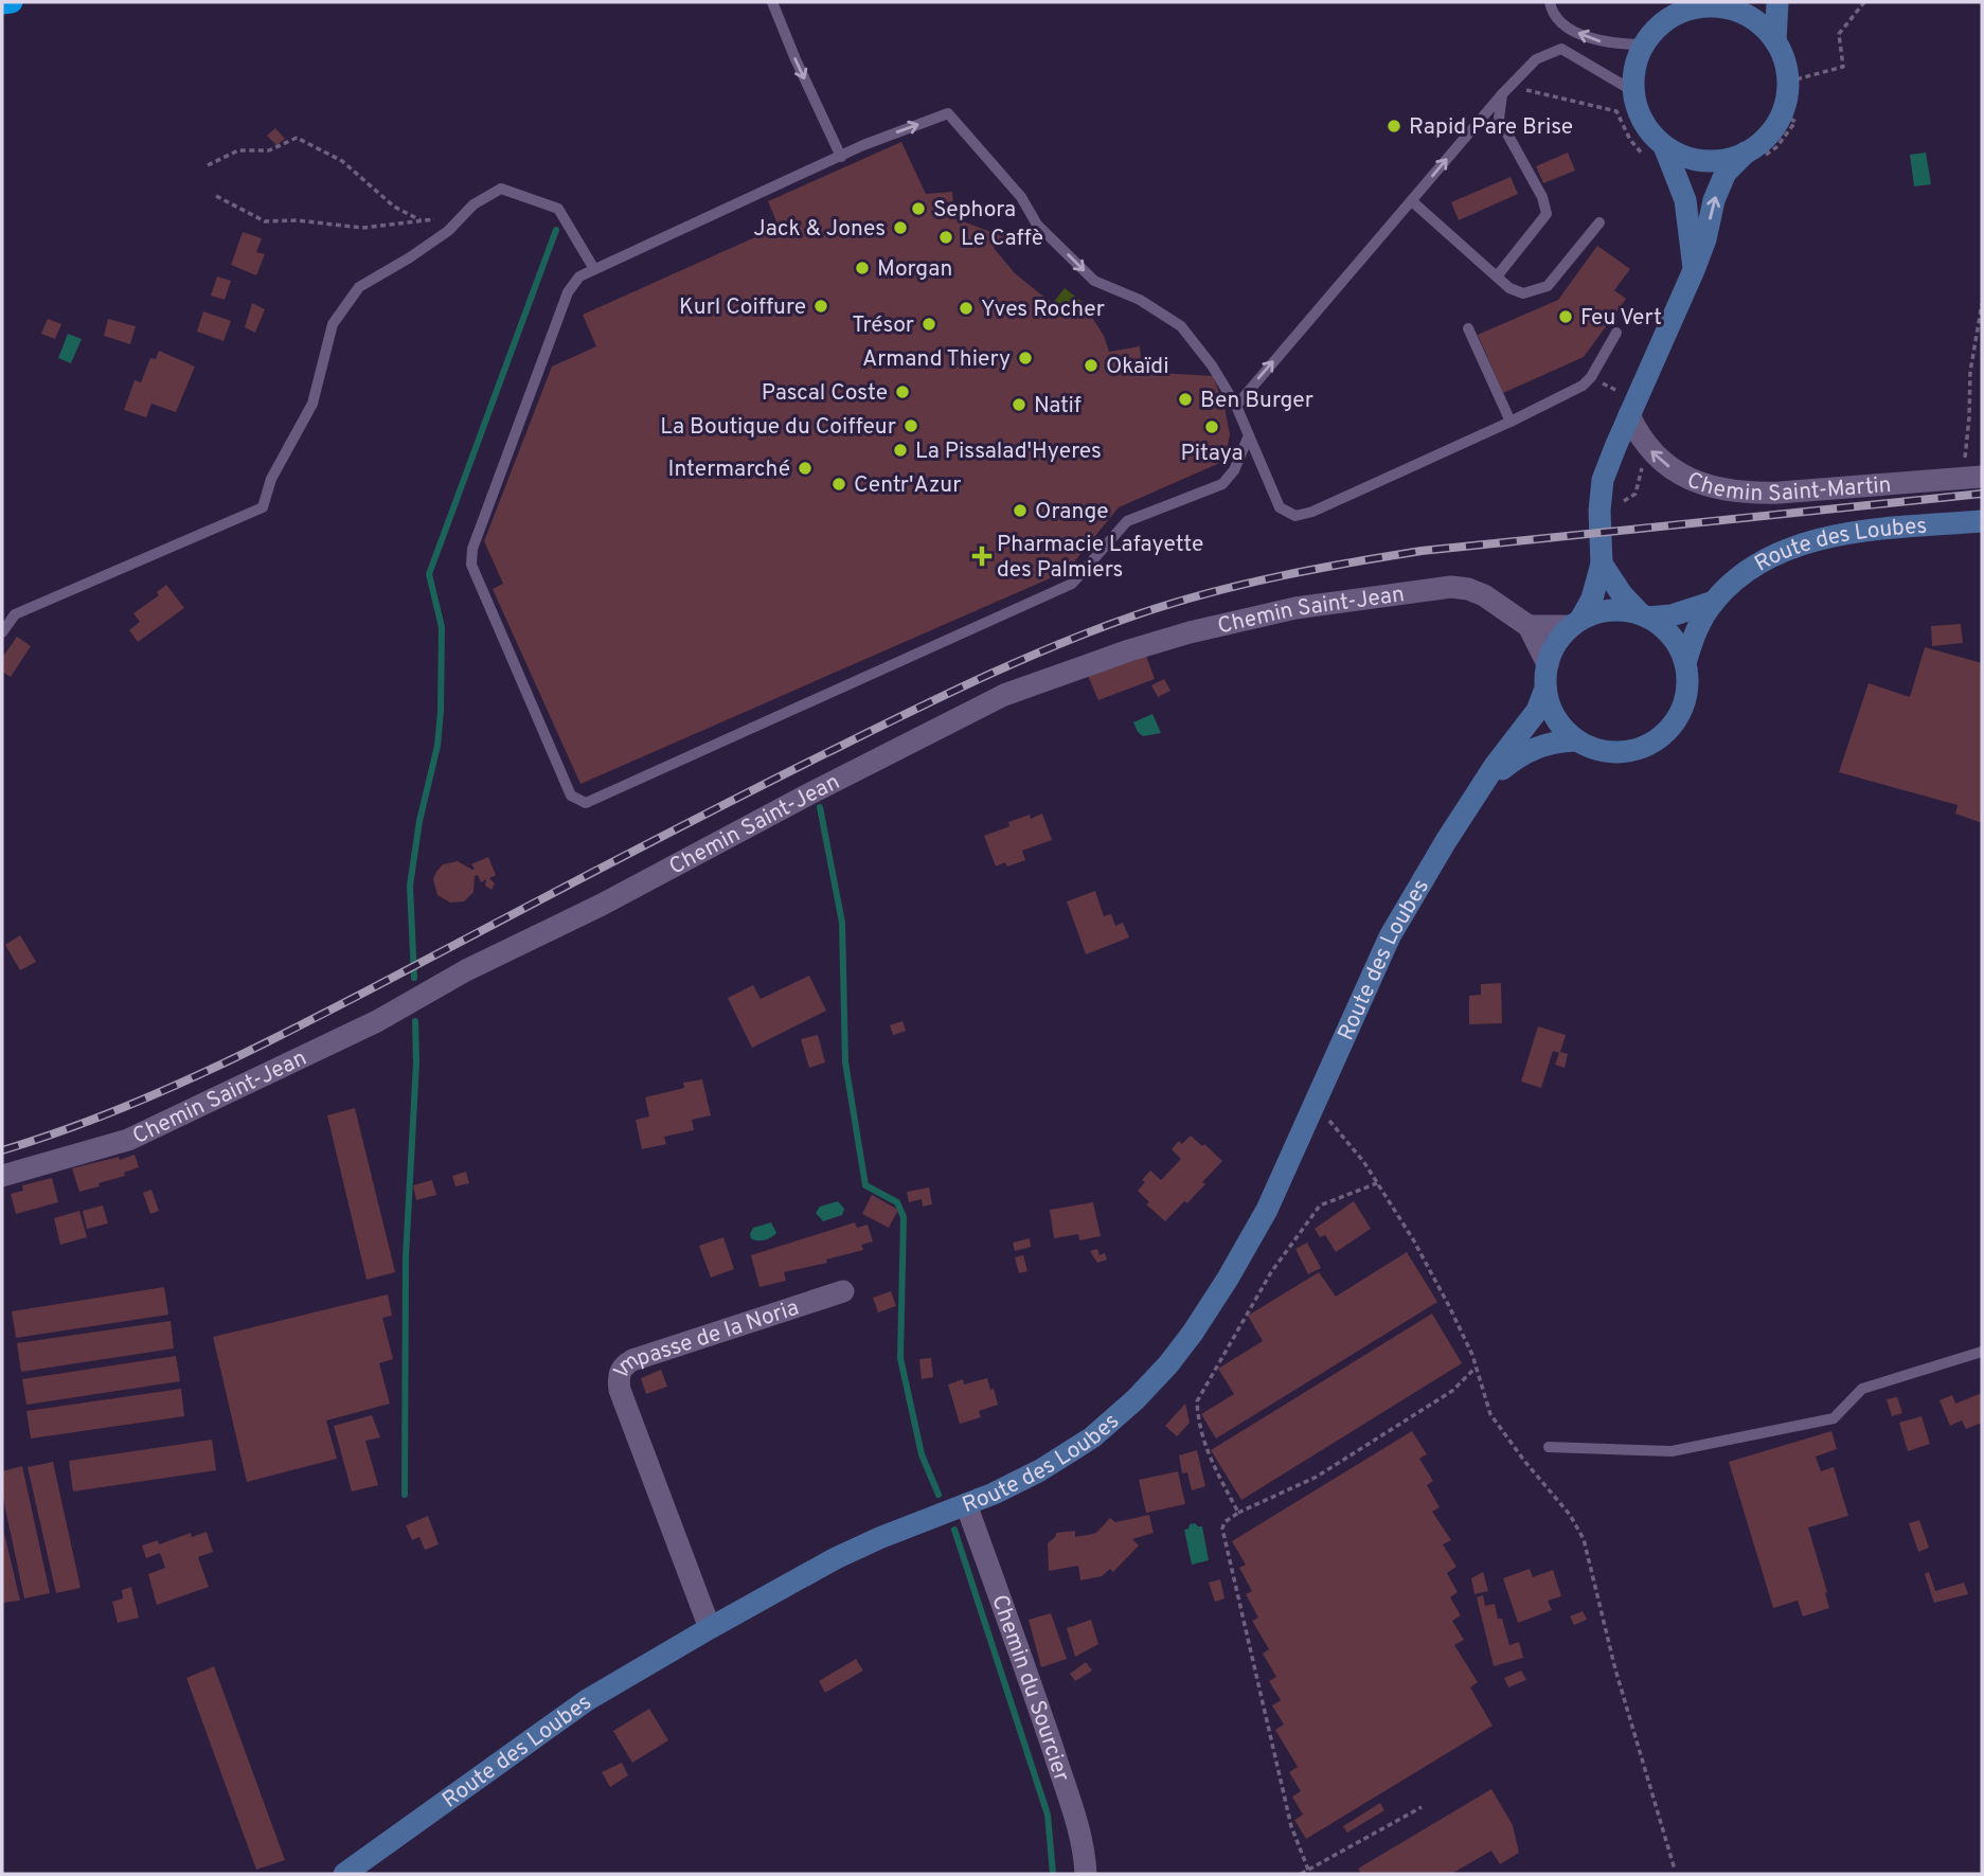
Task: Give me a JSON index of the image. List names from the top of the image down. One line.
{"streets":{"main road":["Route des Loubes"],"street":["Chemin Saint-Martin","Chemin Saint-Jean","Impasse de la Noria","Chemin du Sourcier"]},"crossings":[["Route des Loubes","Chemin Saint-Jean"],["Route des Loubes","Impasse de la Noria"],["Route des Loubes","Chemin du Sourcier"]],"one_way":["Chemin Saint-Martin"],"places":{"other":["Rapid Pare Brise","Sephora","Jack & Jones","Le Caffè","Morgan","Kurl Coiffure","Yves Rocher","Feu Vert","Trésor","Armand Thiery","Okaïdi","Pascal Coste","Ben Burger","Natif","La Boutique du Coiffeur","Pitaya","La Pissalad'Hyeres","Intermarché","Centr'Azur","Orange"],"health":["Pharmacie Lafayette des Palmiers"]}}
